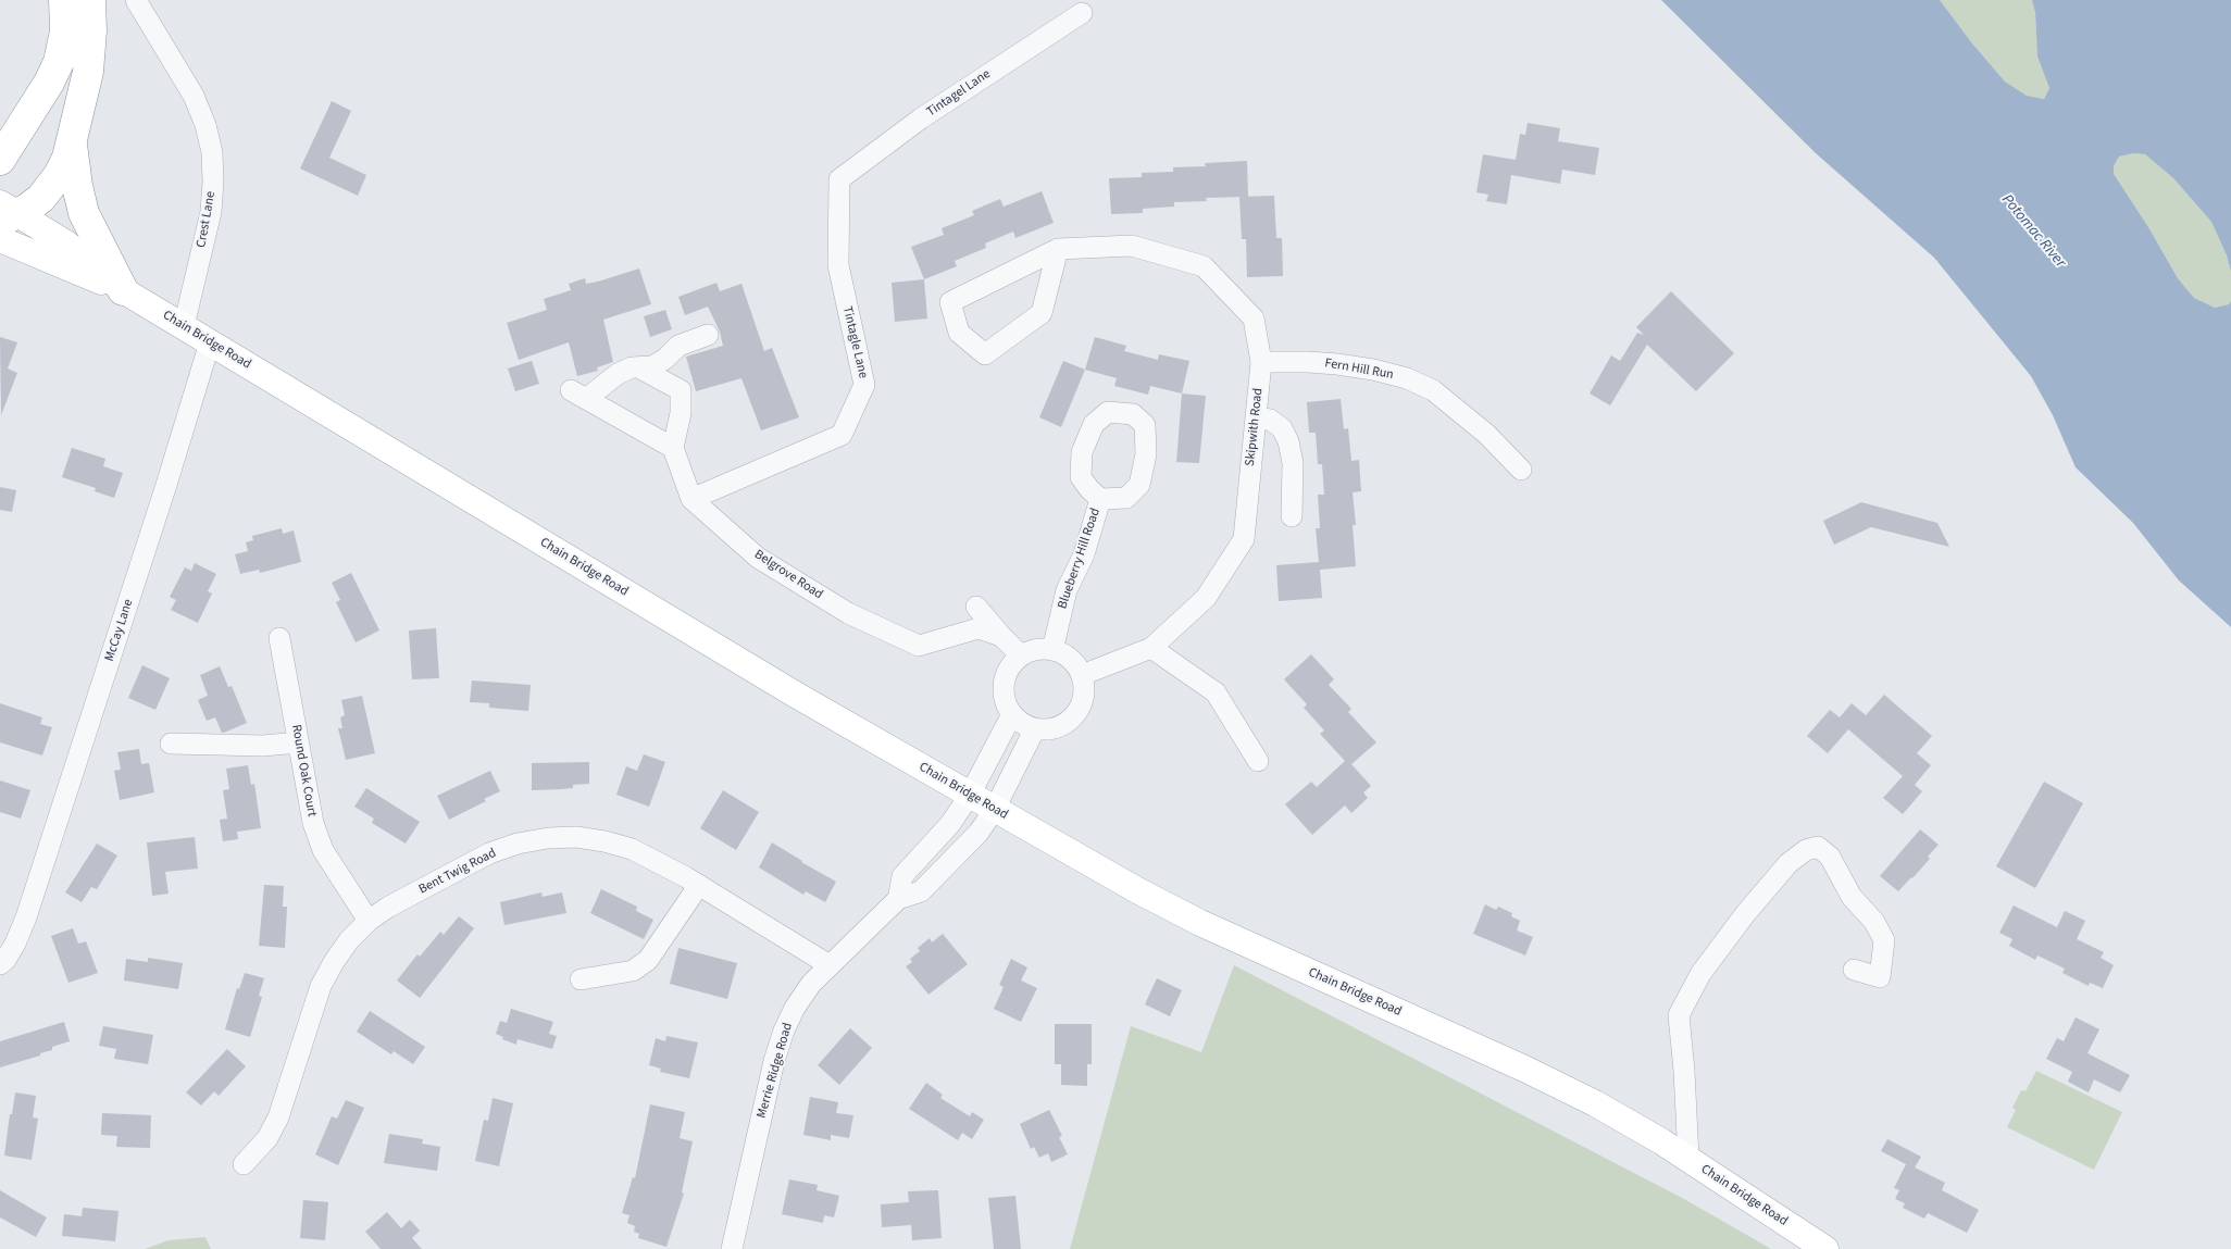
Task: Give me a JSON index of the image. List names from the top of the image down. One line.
{"streets":{"main road":["Chain Bridge Road"],"street":["Tintagel Lane","Crest Lane","Tintagle Lane","Fern Hill Run","Skipwith Road","Blueberry Hill Road","Belgrove Road","McCay Lane","Round Oak Court","Bent Twig Road","Merrie Ridge Road"]},"crossings":[["Tintagel Lane","Tintagle Lane"],["Crest Lane","Chain Bridge Road"],["Chain Bridge Road","McCay Lane"],["Chain Bridge Road","Merrie Ridge Road"],["Tintagle Lane","Belgrove Road"],["Fern Hill Run","Skipwith Road"],["Skipwith Road","Blueberry Hill Road"],["Skipwith Road","Merrie Ridge Road"],["Blueberry Hill Road","Merrie Ridge Road"],["Round Oak Court","Bent Twig Road"],["Bent Twig Road","Merrie Ridge Road"]],"water":["Potomac River"]}
